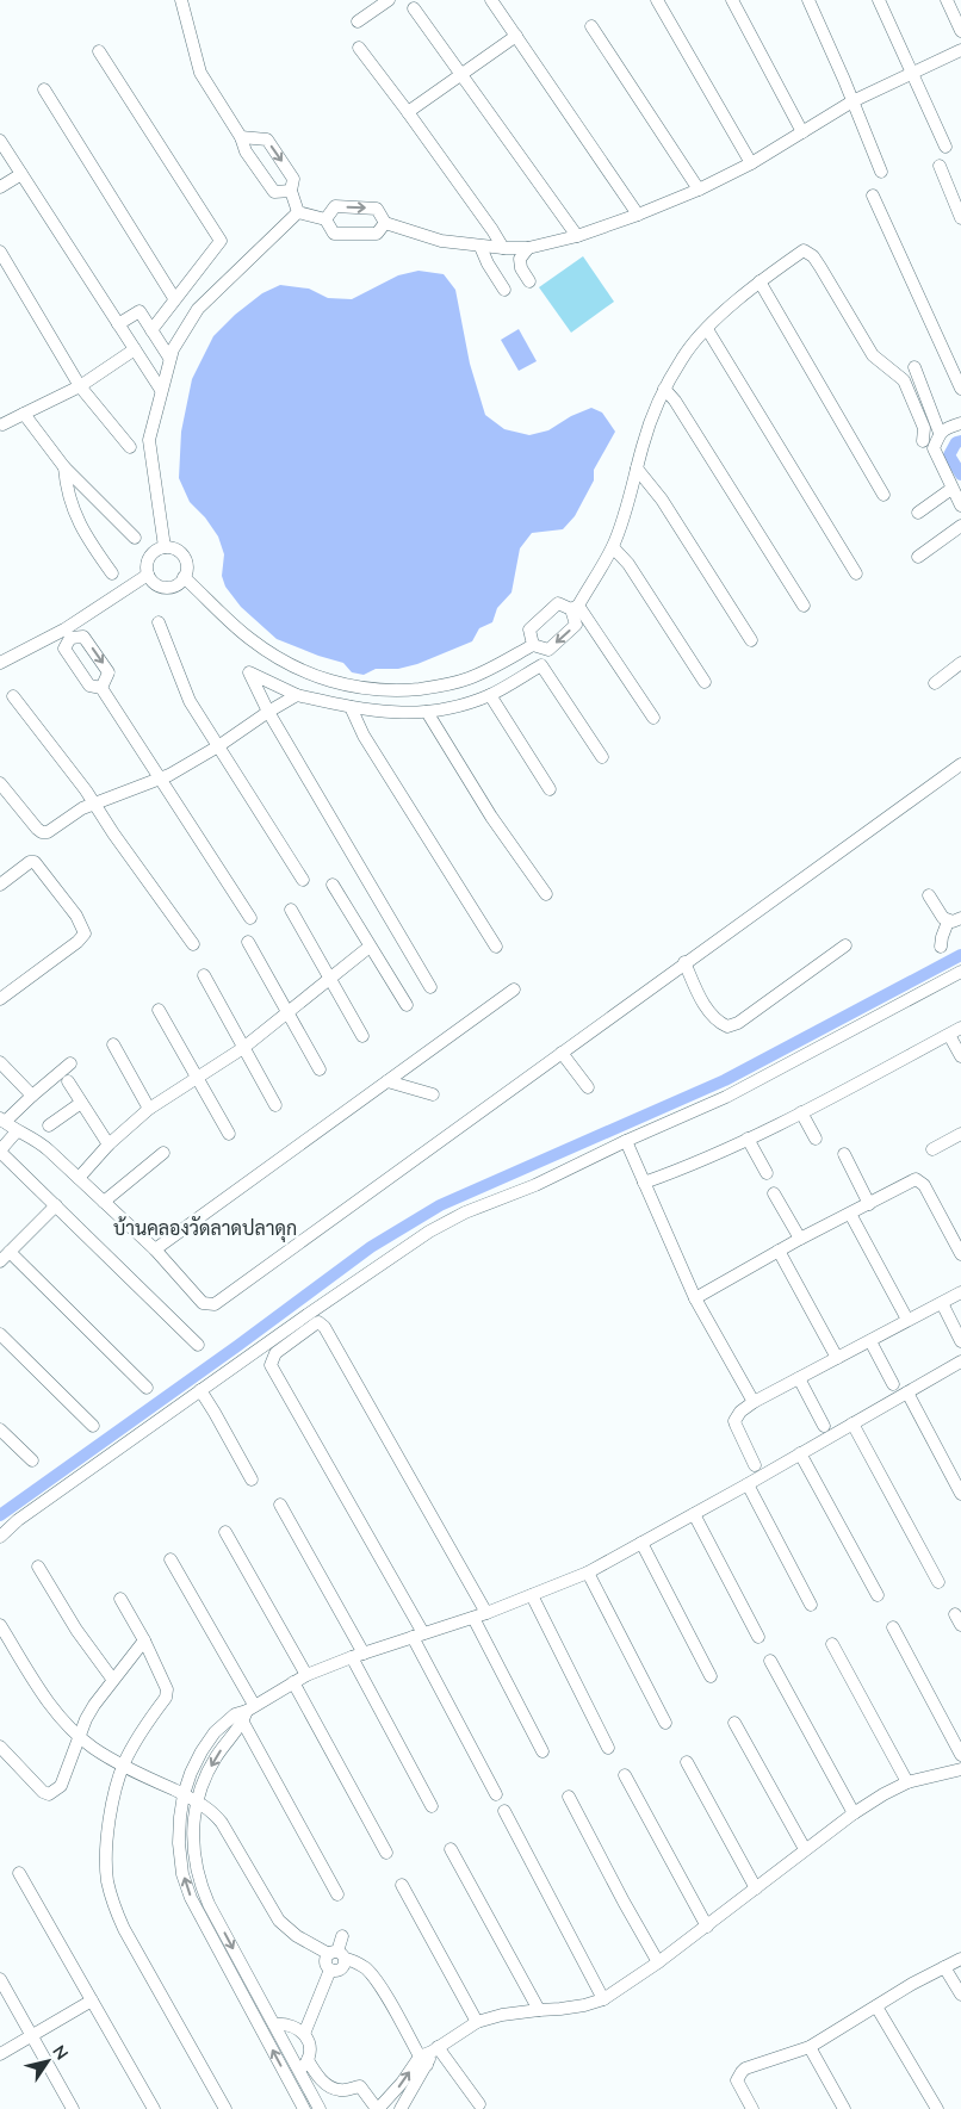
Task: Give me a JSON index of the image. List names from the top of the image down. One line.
{"districts":["บ้านคลองวัดลาดปลาดุก"],"north":"top right"}
